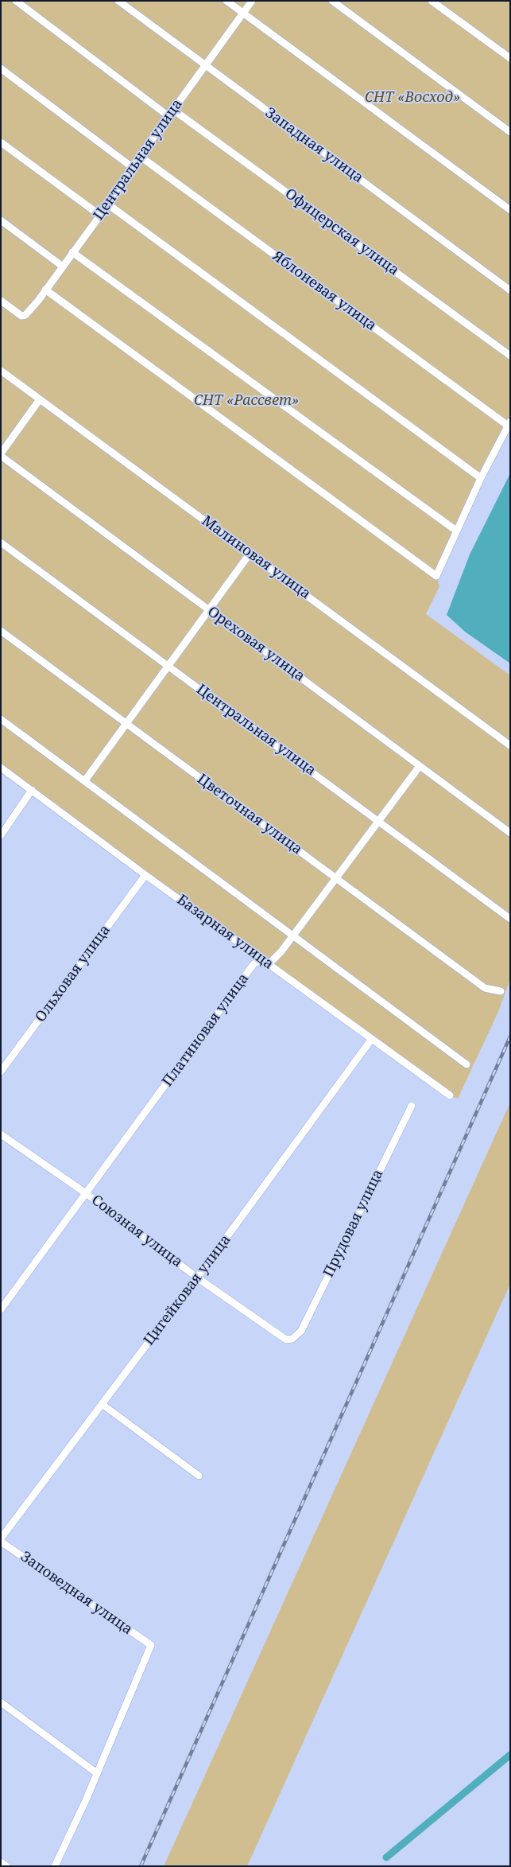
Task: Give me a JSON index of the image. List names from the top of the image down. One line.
{"streets":{"street":["Западная улица","Центральная улица","Офицерская улица","Яблоневая улица","Малиновая улица","Ореховая улица","Цветочная улица","Базарная улица","Ольховая улица","Платиновая улица","Прудовая улица","Союзная улица","Цигейковая улица","Заповедная улица"]},"crossings":[["Западная улица","Центральная улица"],["Центральная улица","Офицерская улица"],["Центральная улица","Яблоневая улица"],["Базарная улица","Ольховая улица"],["Базарная улица","Платиновая улица"],["Базарная улица","Цигейковая улица"],["Платиновая улица","Союзная улица"],["Прудовая улица","Союзная улица"],["Союзная улица","Цигейковая улица"]],"parks":["СНТ «Восход»","СНТ «Рассвет»"]}
